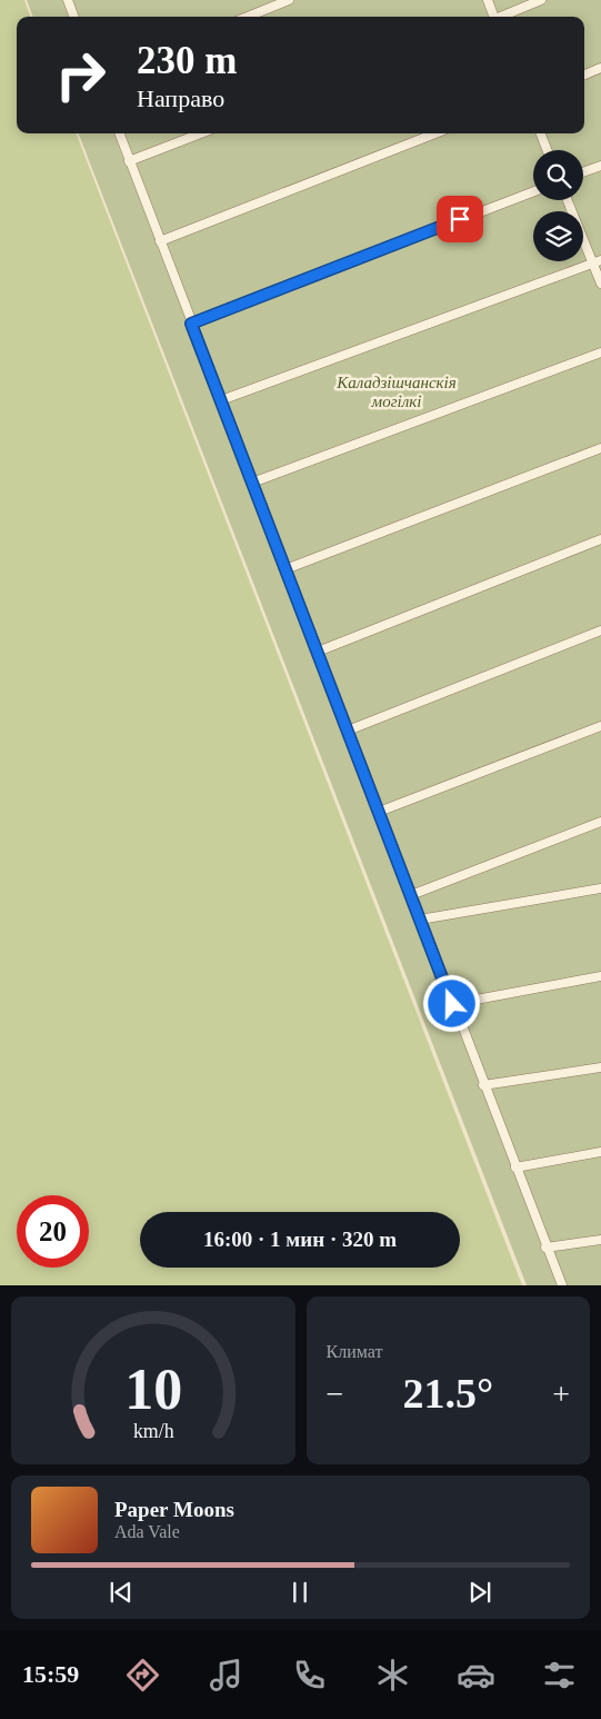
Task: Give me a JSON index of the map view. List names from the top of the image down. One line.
{"parks":["Каладзішчанскія могілкі"],"page":{"turn":["230 m","Направо"],"limit":"20","trip":"16:00 · 1 мин · 320 m","tile":"Климат","heat":["−","21.5°","+"],"song":["Paper Moons","Ada Vale"],"tabs":"15:59","gauge":["10","km/h"]}}
